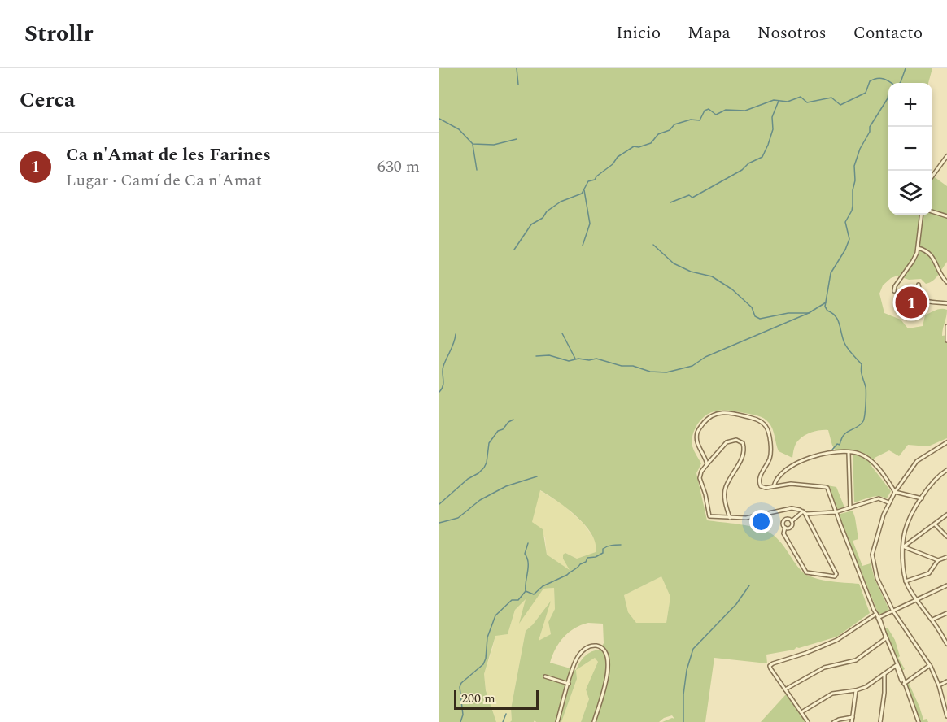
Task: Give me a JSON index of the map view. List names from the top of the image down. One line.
{"scale_bar":"200 m","page":{"header":"Strollr","nav":["Inicio","Mapa","Nosotros","Contacto"],"heading":"Cerca","map_buttons":["+","−"],"list":[{"mark":"1","name":"Ca n'Amat de les Farines","note":"Lugar · Camí de Ca n'Amat","value":"630 m"}],"pins":"1","scale":"200 m"}}
